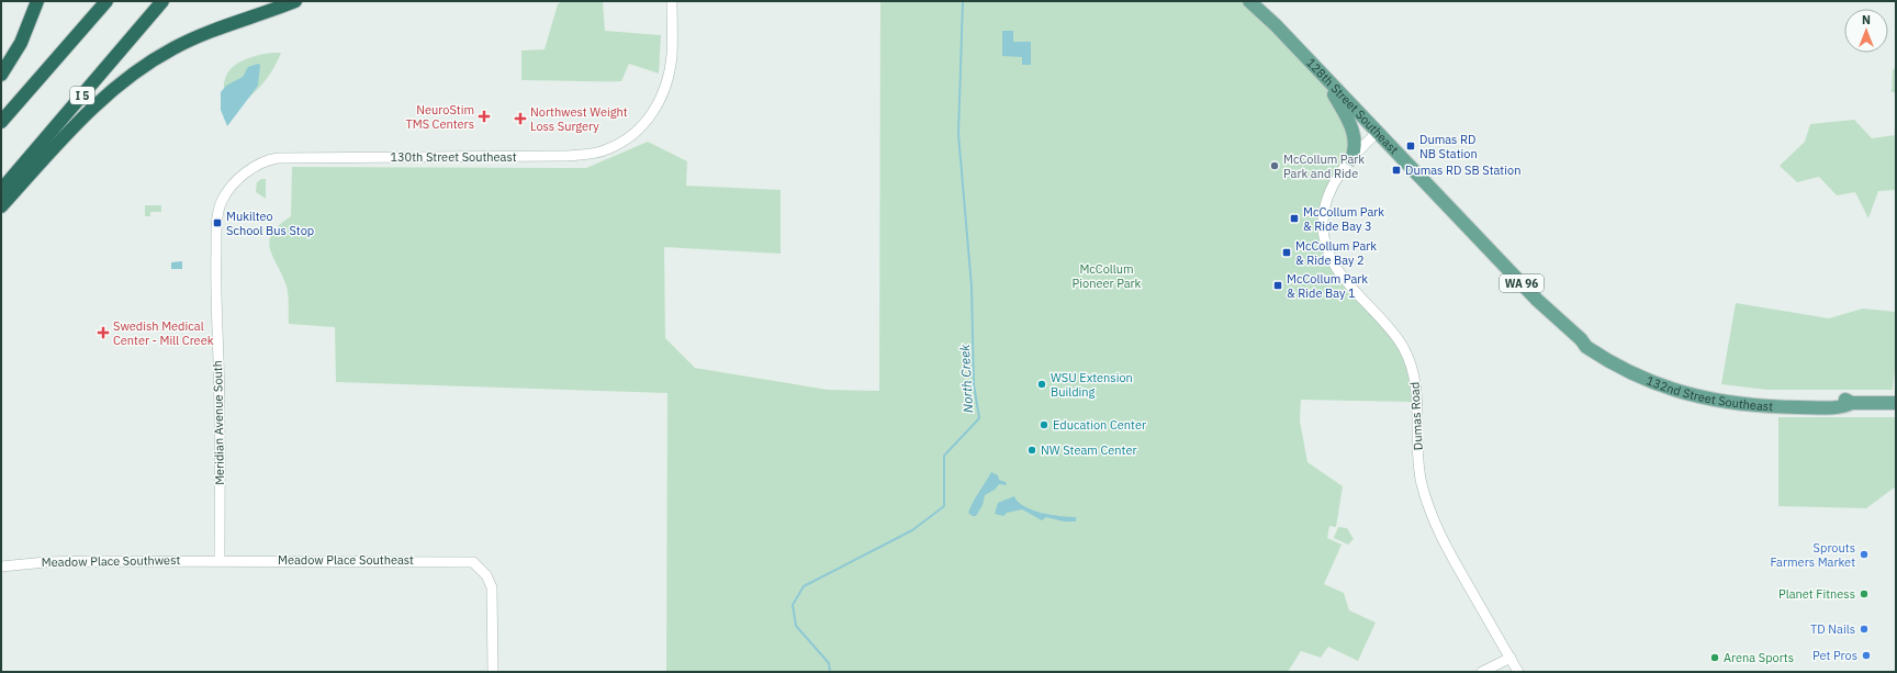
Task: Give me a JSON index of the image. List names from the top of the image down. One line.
{"streets":{"highway":["I 5"],"main road":["128th Street Southeast","WA 96","132nd Street Southeast"],"street":["130th Street Southeast","Dumas Road","Meridian Avenue South","Meadow Place Southeast","Meadow Place Southwest"]},"crossings":[["128th Street Southeast","132nd Street Southeast"],["128th Street Southeast","Dumas Road"],["130th Street Southeast","Meridian Avenue South"],["Meridian Avenue South","Meadow Place Southeast"],["Meridian Avenue South","Meadow Place Southwest"],["Meadow Place Southeast","Meadow Place Southwest"]],"water":["North Creek"],"parks":["McCollum Pioneer Park"],"places":{"health":["NeuroStim TMS Centers","Northwest Weight Loss Surgery","Swedish Medical Center - Mill Creek"],"transit":["Dumas RD NB Station","Dumas RD SB Station","McCollum Park & Ride Bay 3","Mukilteo School Bus Stop","McCollum Park & Ride Bay 2","McCollum Park & Ride Bay 1"],"other":["McCollum Park Park and Ride","WSU Extension Building","Education Center","NW Steam Center","Sprouts Farmers Market","Planet Fitness","TD Nails","Pet Pros","Arena Sports"]},"north":"top"}
